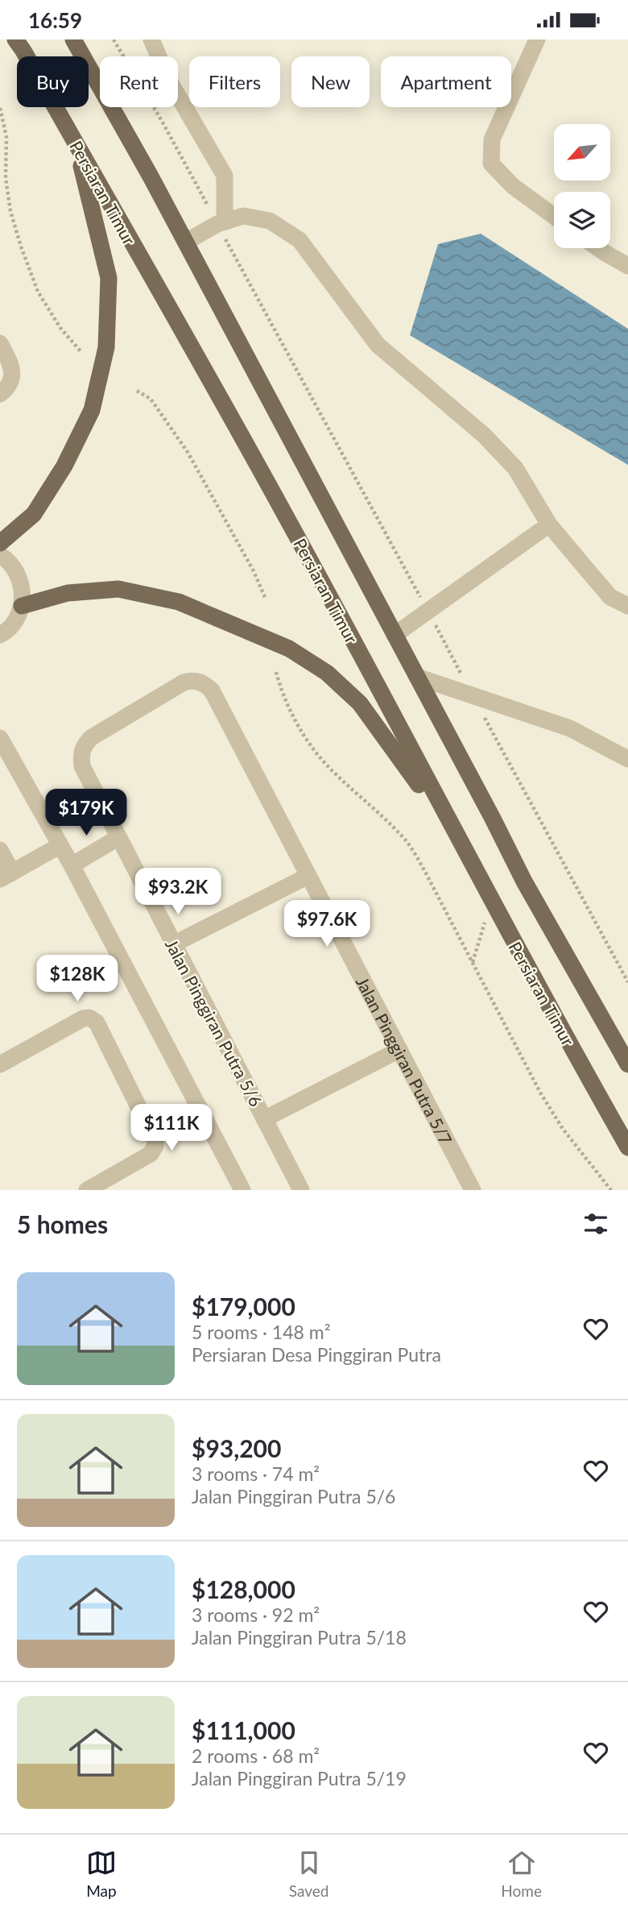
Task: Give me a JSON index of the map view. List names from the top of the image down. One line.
{"streets":{"main road":["Persiaran Timur"],"street":["Jalan Pinggiran Putra 5/6","Jalan Pinggiran Putra 5/7"]},"crossings":[["Jalan Pinggiran Putra 5/6","Jalan Pinggiran Putra 5/7"]],"north":"bottom left","page":{"status":"16:59","chip":["Buy","Rent","Filters","New","Apartment"],"price":["$179K","$93.2K","$97.6K","$128K","$111K"],"heading":"5 homes","list":[{"name":"$179,000","note":"5 rooms · 148 m² · Persiaran Desa Pinggiran Putra"},{"name":"$93,200","note":"3 rooms · 74 m² · Jalan Pinggiran Putra 5/6"},{"name":"$128,000","note":"3 rooms · 92 m² · Jalan Pinggiran Putra 5/18"},{"name":"$111,000","note":"2 rooms · 68 m² · Jalan Pinggiran Putra 5/19"}],"tabs":["Map","Saved","Home"]}}
